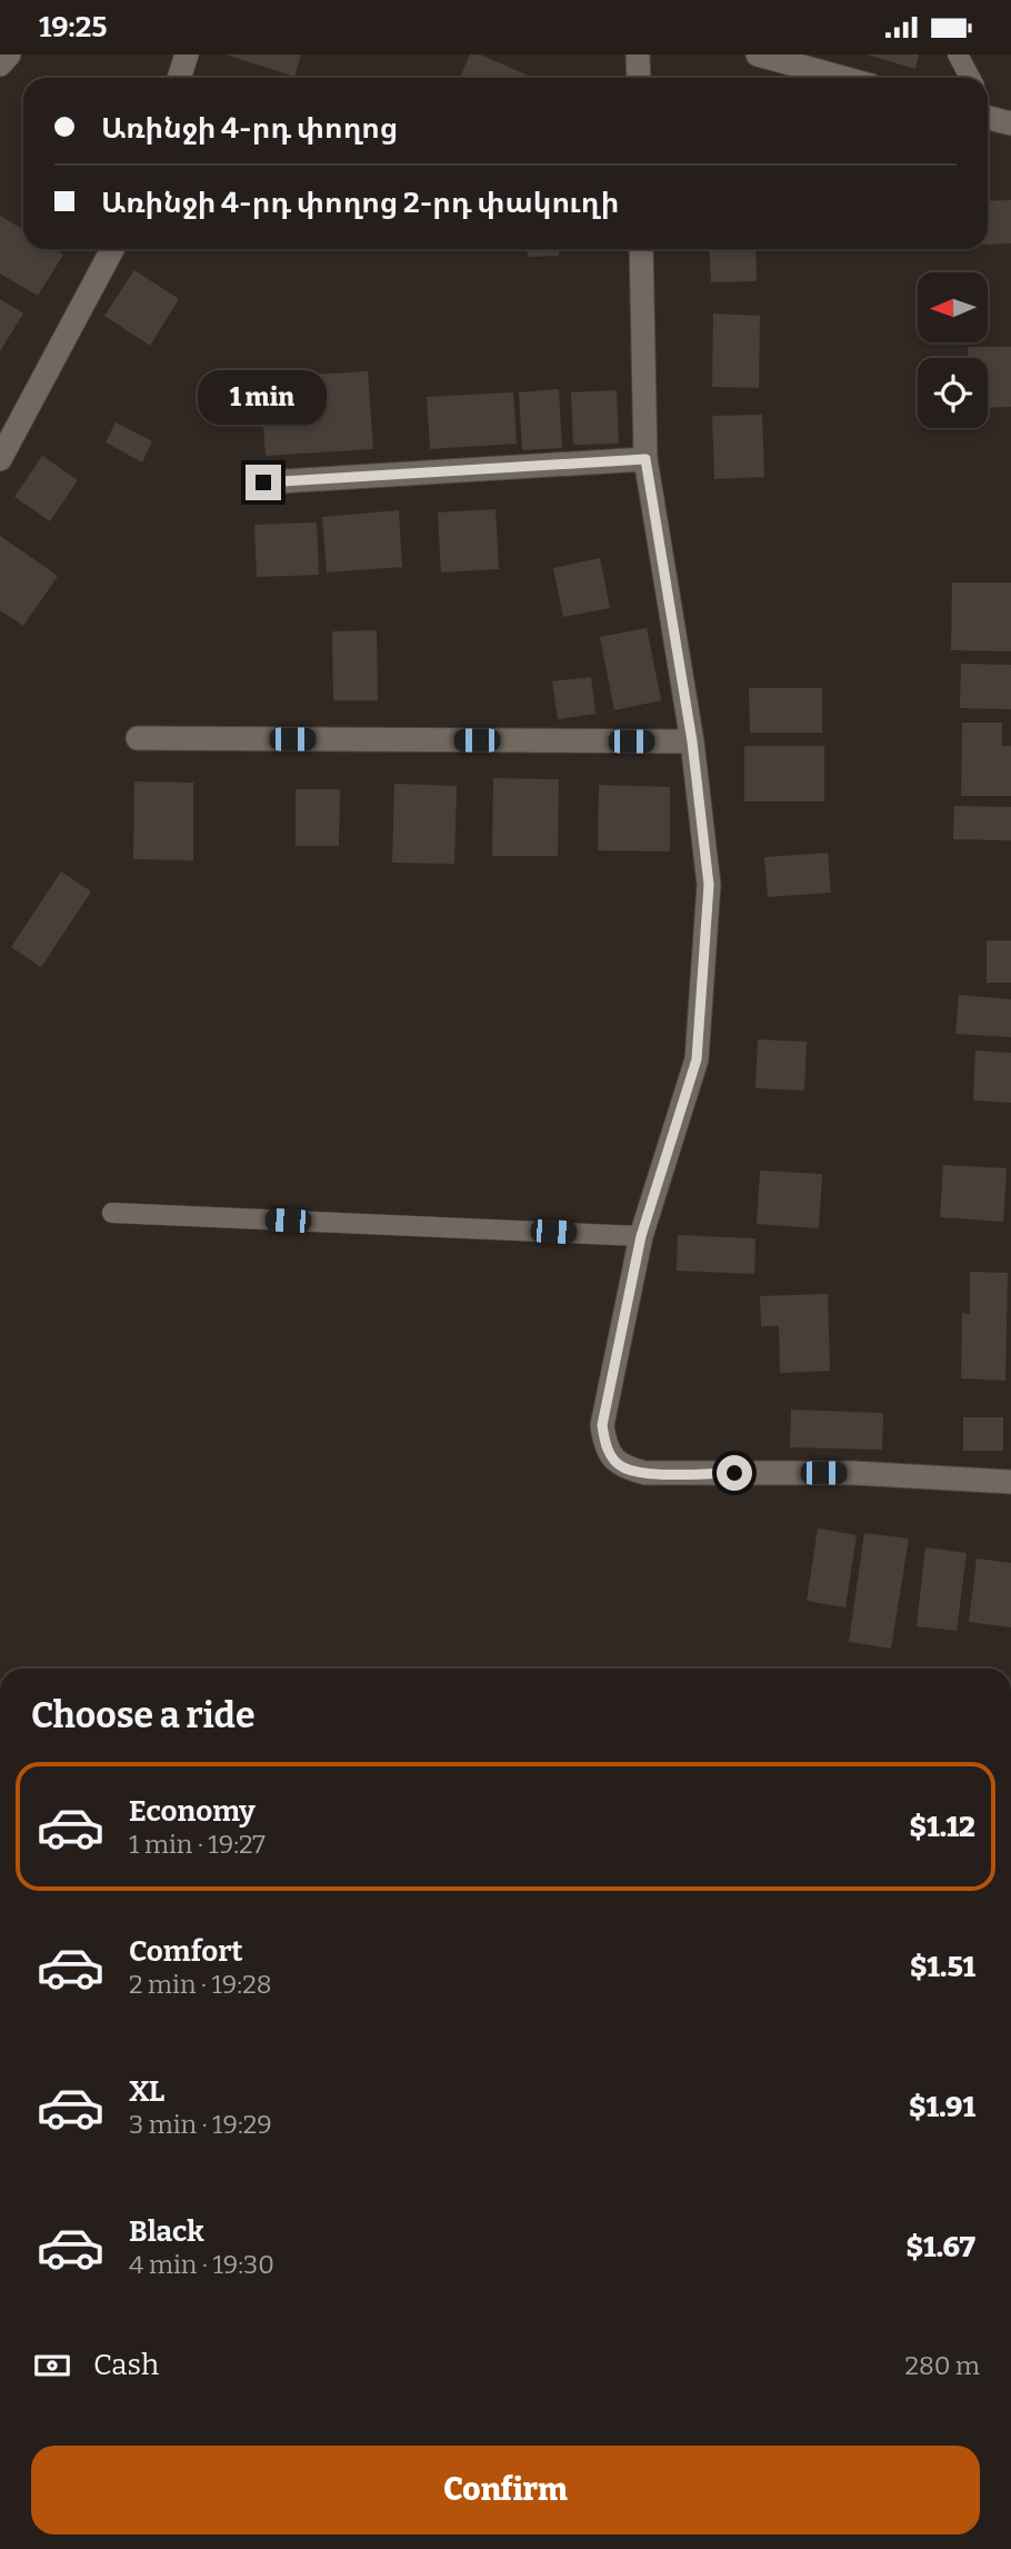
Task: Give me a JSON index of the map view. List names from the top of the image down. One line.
{"north":"left","page":{"status":"19:25","banner":["Առինջի 4-րդ փողոց","Առինջի 4-րդ փողոց 2-րդ փակուղի"],"bubble":"1 min","heading":"Choose a ride","list":[{"name":"Economy","note":"1 min · 19:27","value":"$1.12"},{"name":"Comfort","note":"2 min · 19:28","value":"$1.51"},{"name":"XL","note":"3 min · 19:29","value":"$1.91"},{"name":"Black","note":"4 min · 19:30","value":"$1.67"}],"pay":["Cash","280 m"],"buttons":"Confirm"}}
